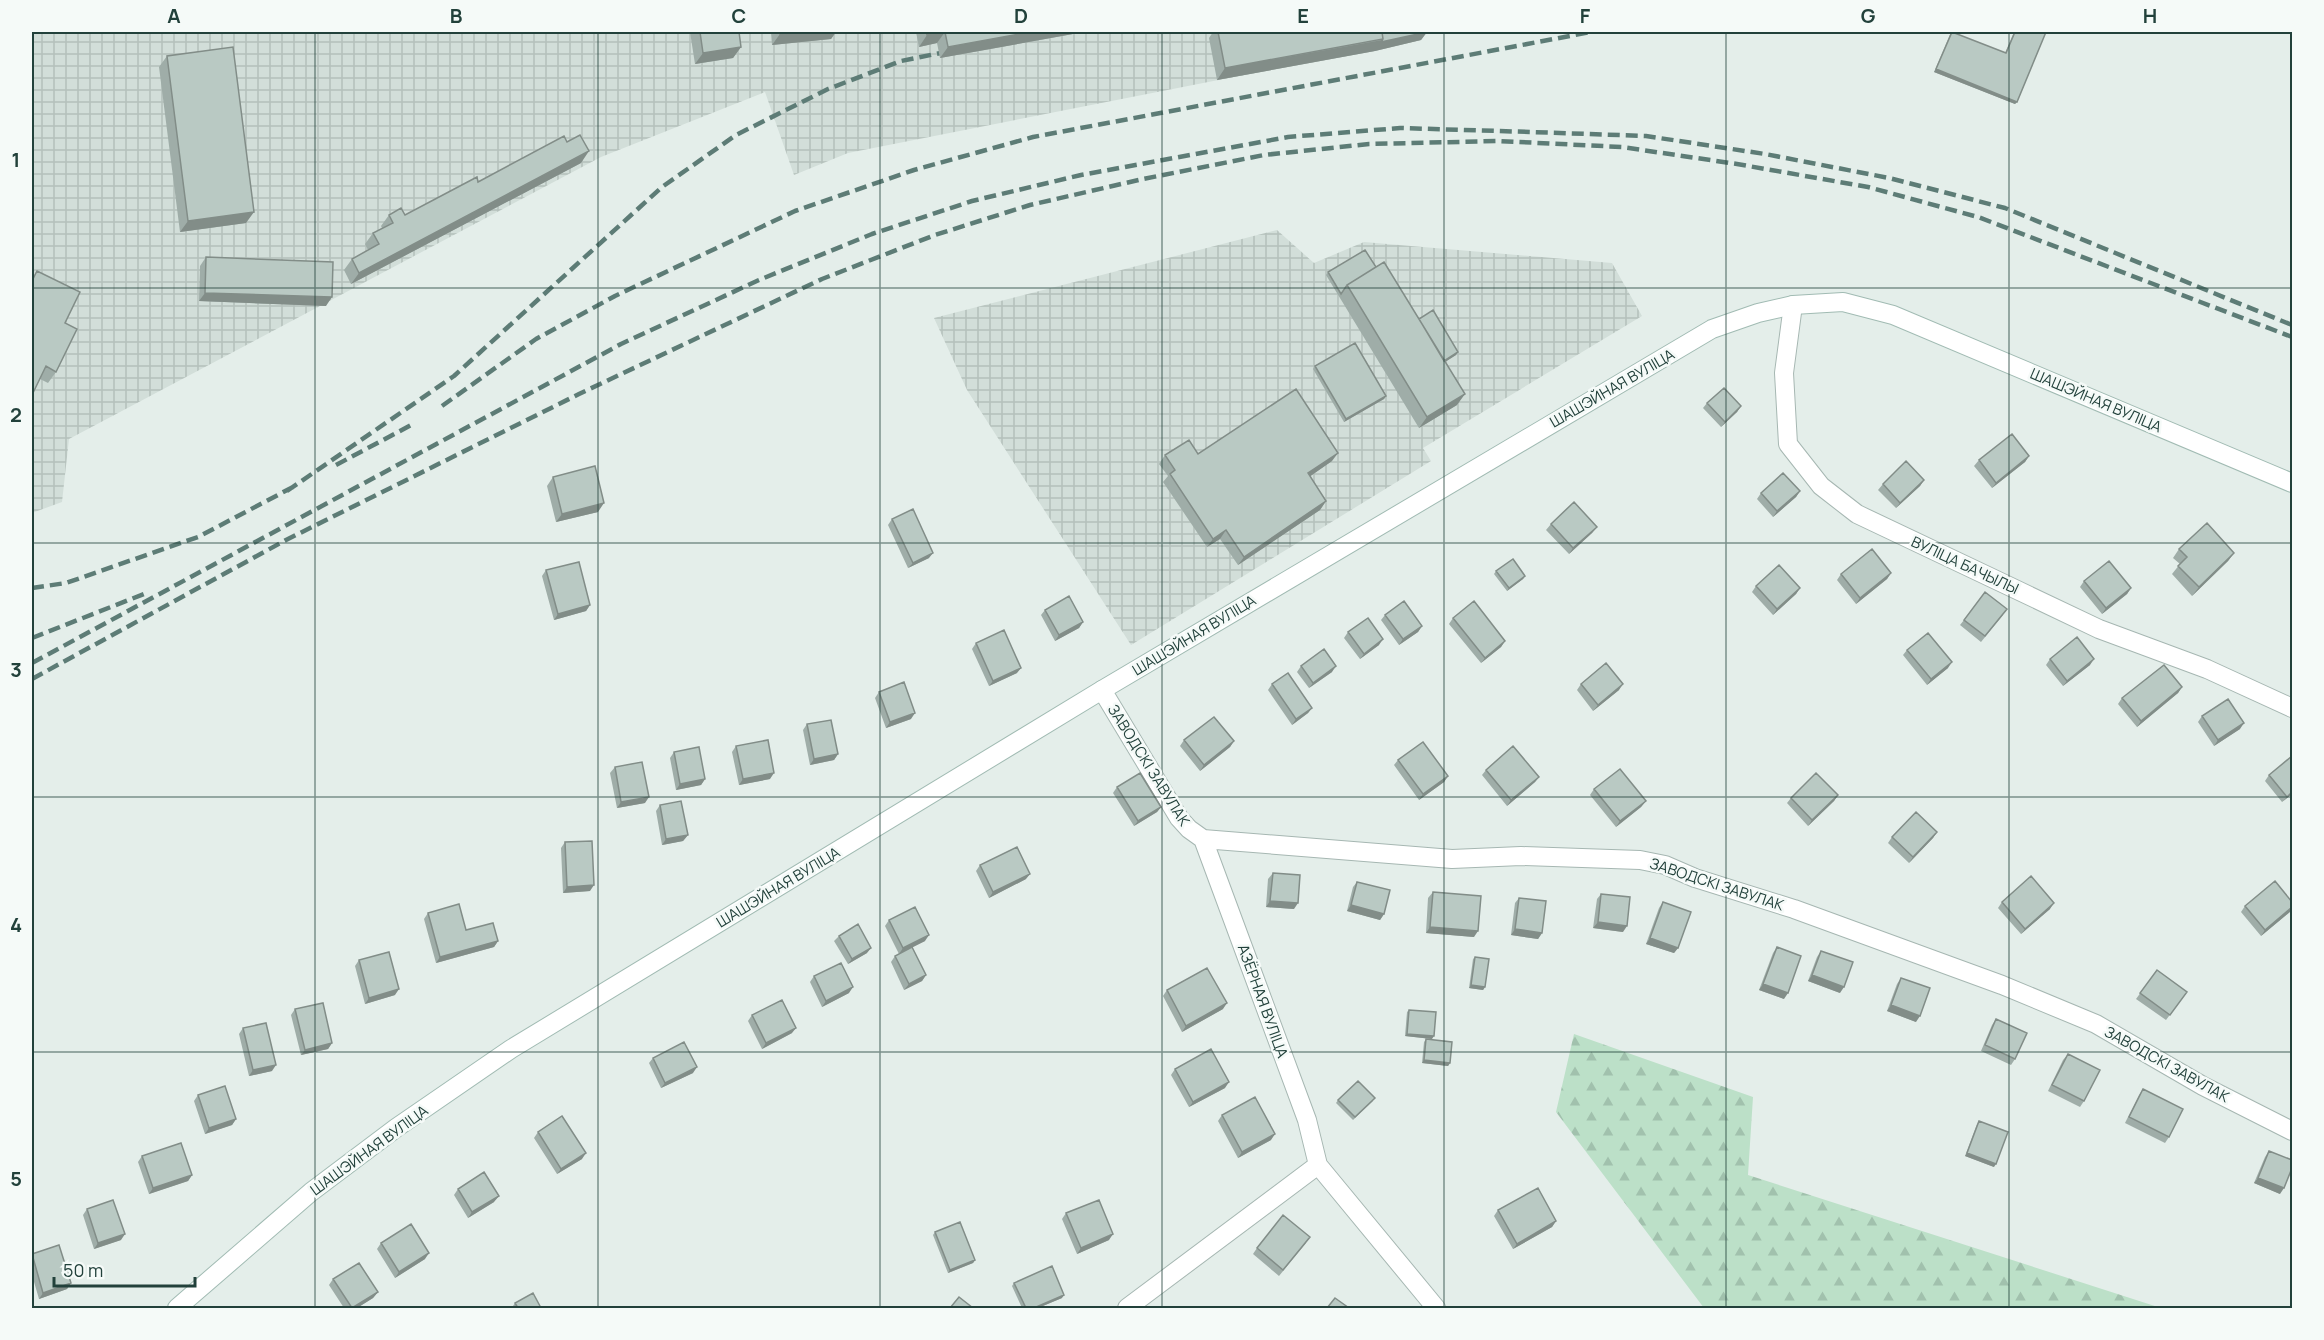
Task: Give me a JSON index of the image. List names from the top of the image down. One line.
{"streets":{"street":["ШАШЭЙНАЯ ВУЛІЦА","ВУЛІЦА БАЧЫЛЫ","ЗАВОДСКІ ЗАВУЛАК","АЗЁРНАЯ ВУЛІЦА"]},"crossings":[["ШАШЭЙНАЯ ВУЛІЦА","ВУЛІЦА БАЧЫЛЫ"],["ШАШЭЙНАЯ ВУЛІЦА","ЗАВОДСКІ ЗАВУЛАК"],["ЗАВОДСКІ ЗАВУЛАК","АЗЁРНАЯ ВУЛІЦА"]],"scale_bar":"50 m","grid":{"columns":["A","B","C","D","E","F","G","H"],"rows":["1","2","3","4","5"]}}
